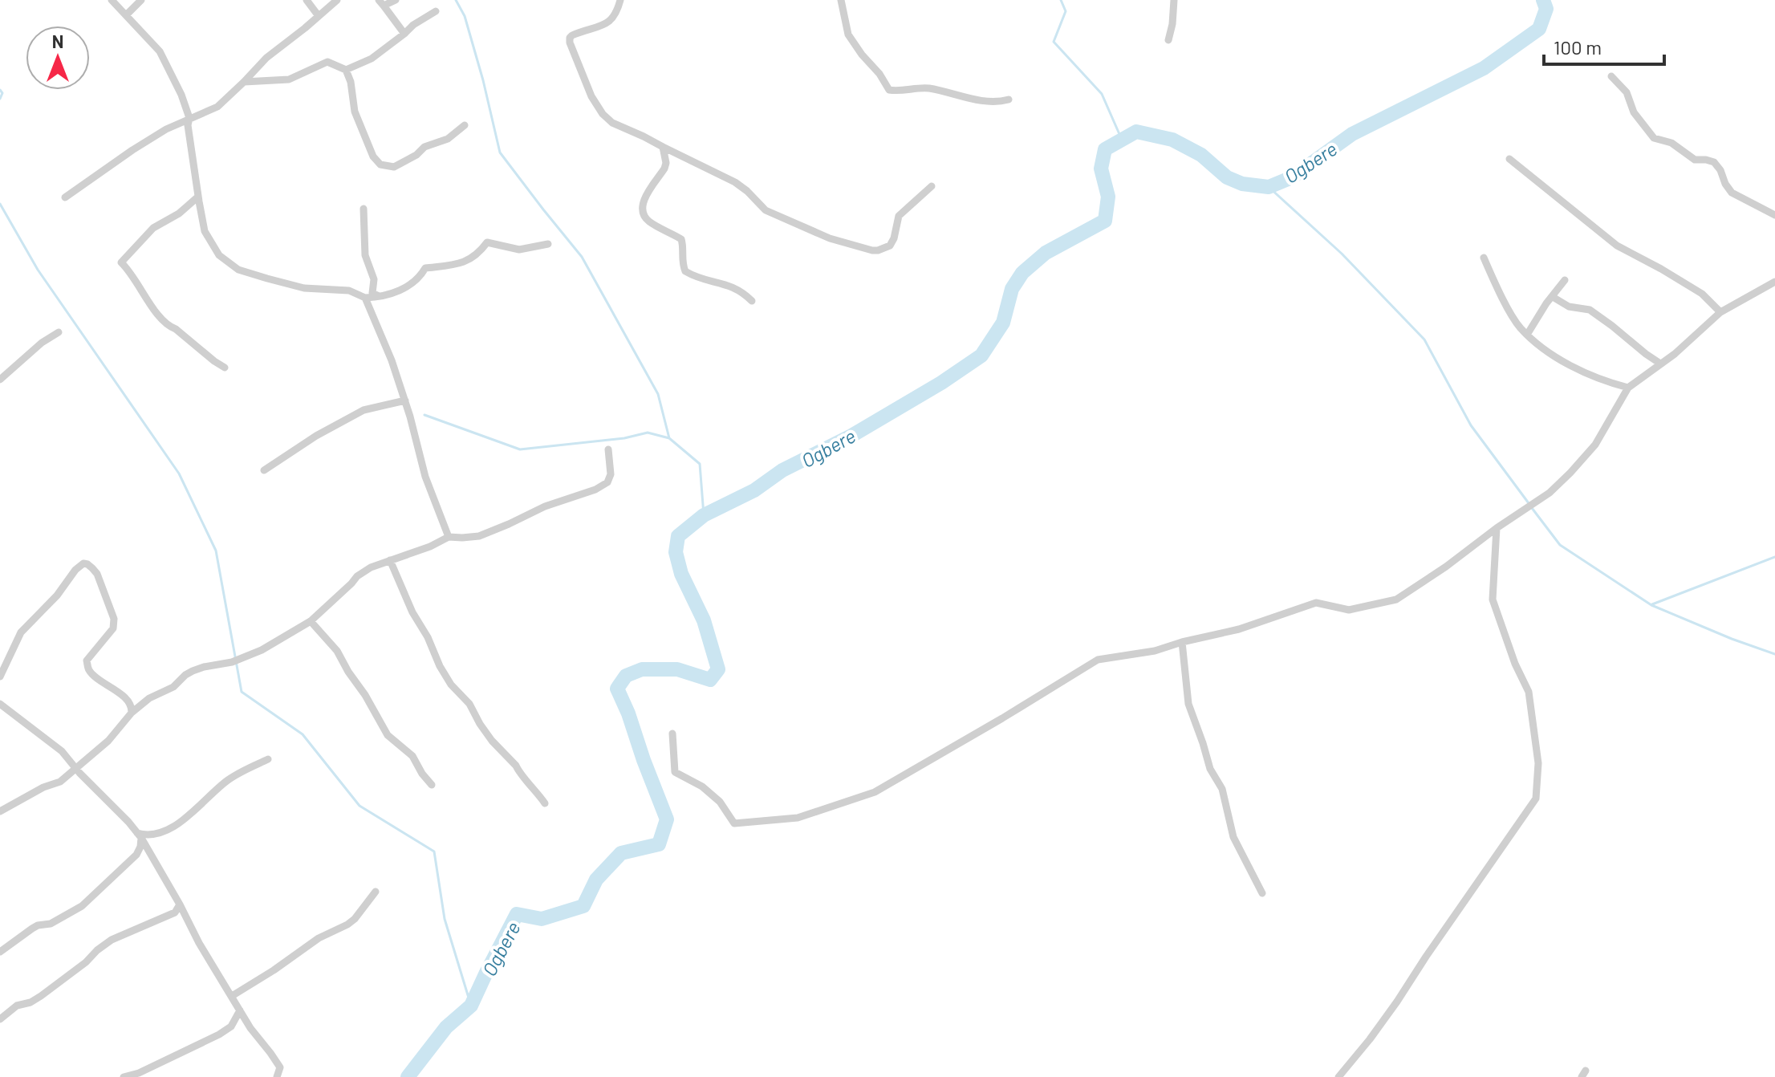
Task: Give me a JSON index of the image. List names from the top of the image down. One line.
{"water":["Ogbere"],"scale_bar":"100 m","north":"top"}
